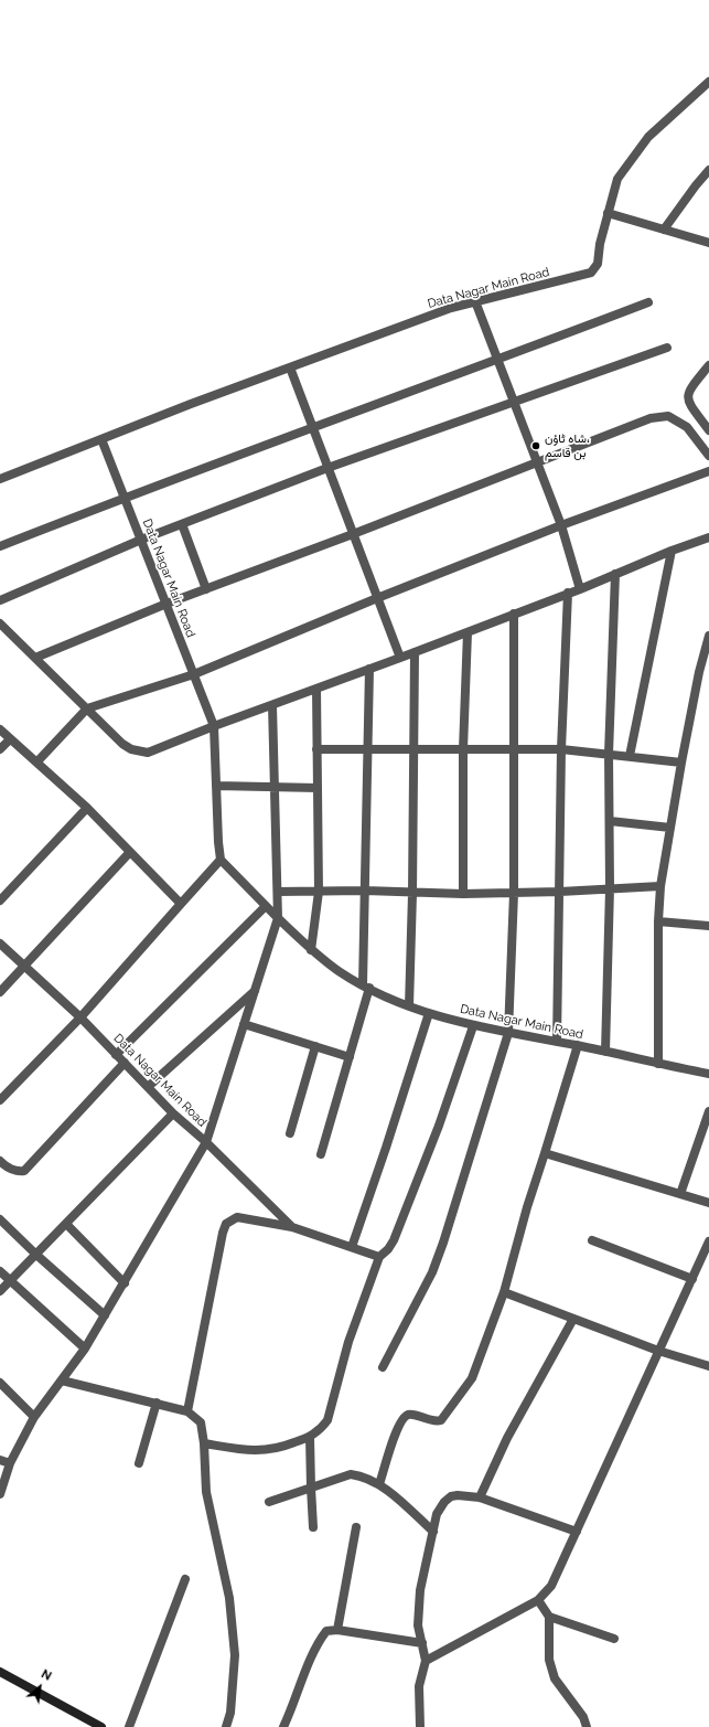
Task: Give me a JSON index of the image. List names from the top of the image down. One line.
{"streets":{"street":["Data Nagar Main Road"]},"places":["شاہ ٹاؤن، بن قاسم"],"north":"top right"}
